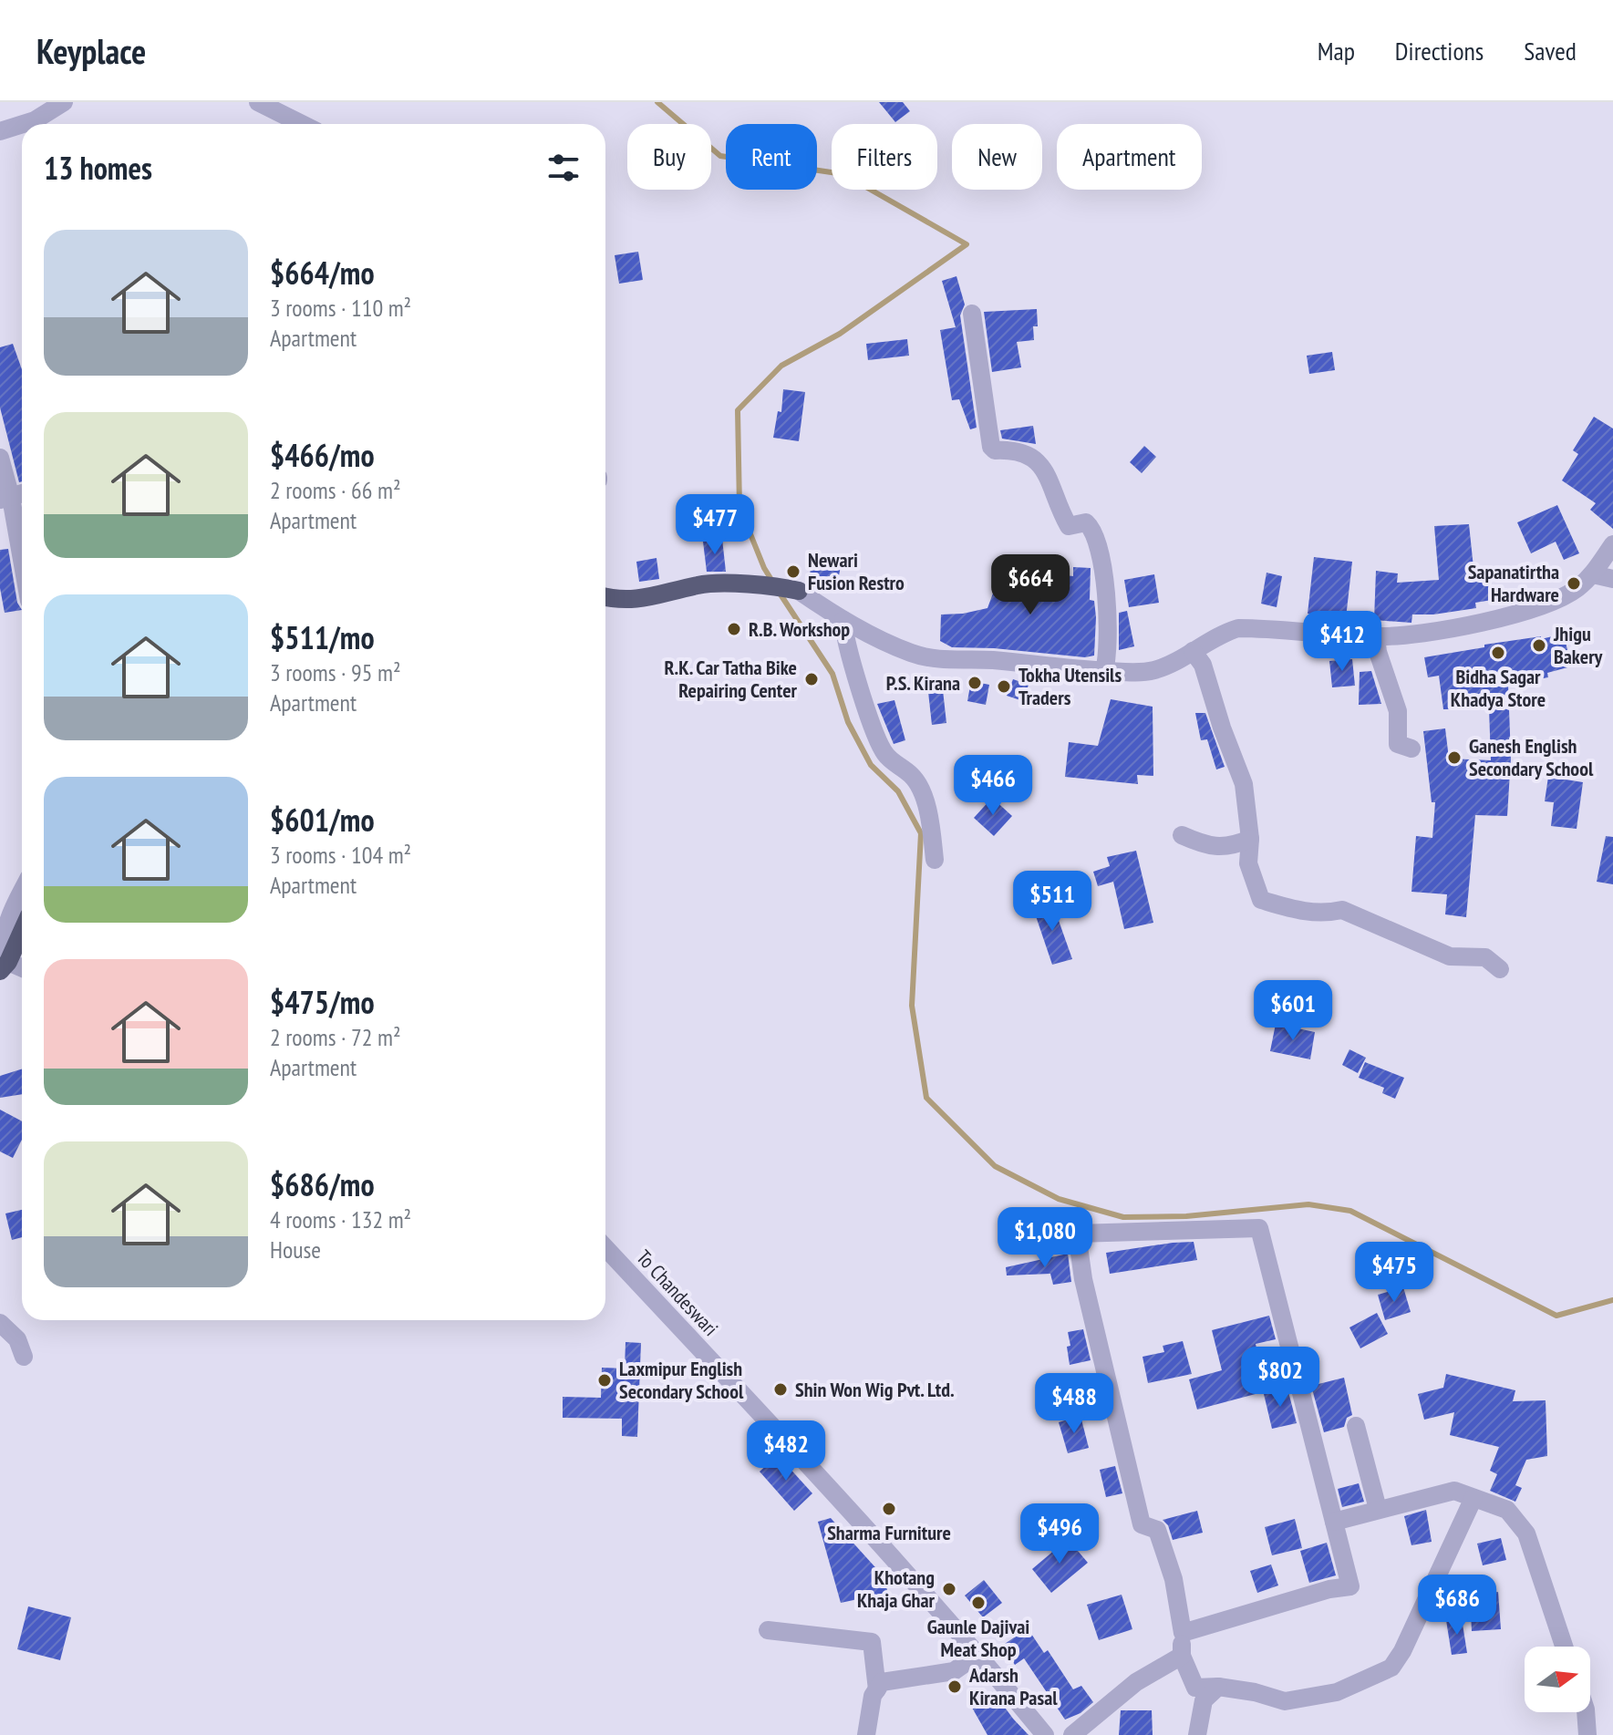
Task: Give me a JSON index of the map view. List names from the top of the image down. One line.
{"streets":{"street":["To Chandeswari"]},"places":["Newari Fusion Restro","Sapanatirtha Hardware","R.B. Workshop","Jhigu Bakery","Bidha Sagar Khadya Store","R.K. Car Tatha Bike Repairing Center","P.S. Kirana","Tokha Utensils Traders","Ganesh English Secondary School","Laxmipur English Secondary School","Shin Won Wig Pvt. Ltd.","Sharma Furniture","Khotang Khaja Ghar","Gaunle Dajivai Meat Shop","Adarsh Kirana Pasal"],"north":"right","page":{"header":"Keyplace","nav":["Map","Directions","Saved"],"chip":["Buy","Rent","Filters","New","Apartment"],"heading":"13 homes","list":[{"name":"$664/mo","note":"3 rooms · 110 m² · Apartment"},{"name":"$466/mo","note":"2 rooms · 66 m² · Apartment"},{"name":"$511/mo","note":"3 rooms · 95 m² · Apartment"},{"name":"$601/mo","note":"3 rooms · 104 m² · Apartment"},{"name":"$475/mo","note":"2 rooms · 72 m² · Apartment"},{"name":"$686/mo","note":"4 rooms · 132 m² · House"}],"price":["$477","$664","$412","$466","$511","$601","$1,080","$475","$802","$488","$482","$496","$686"]}}
